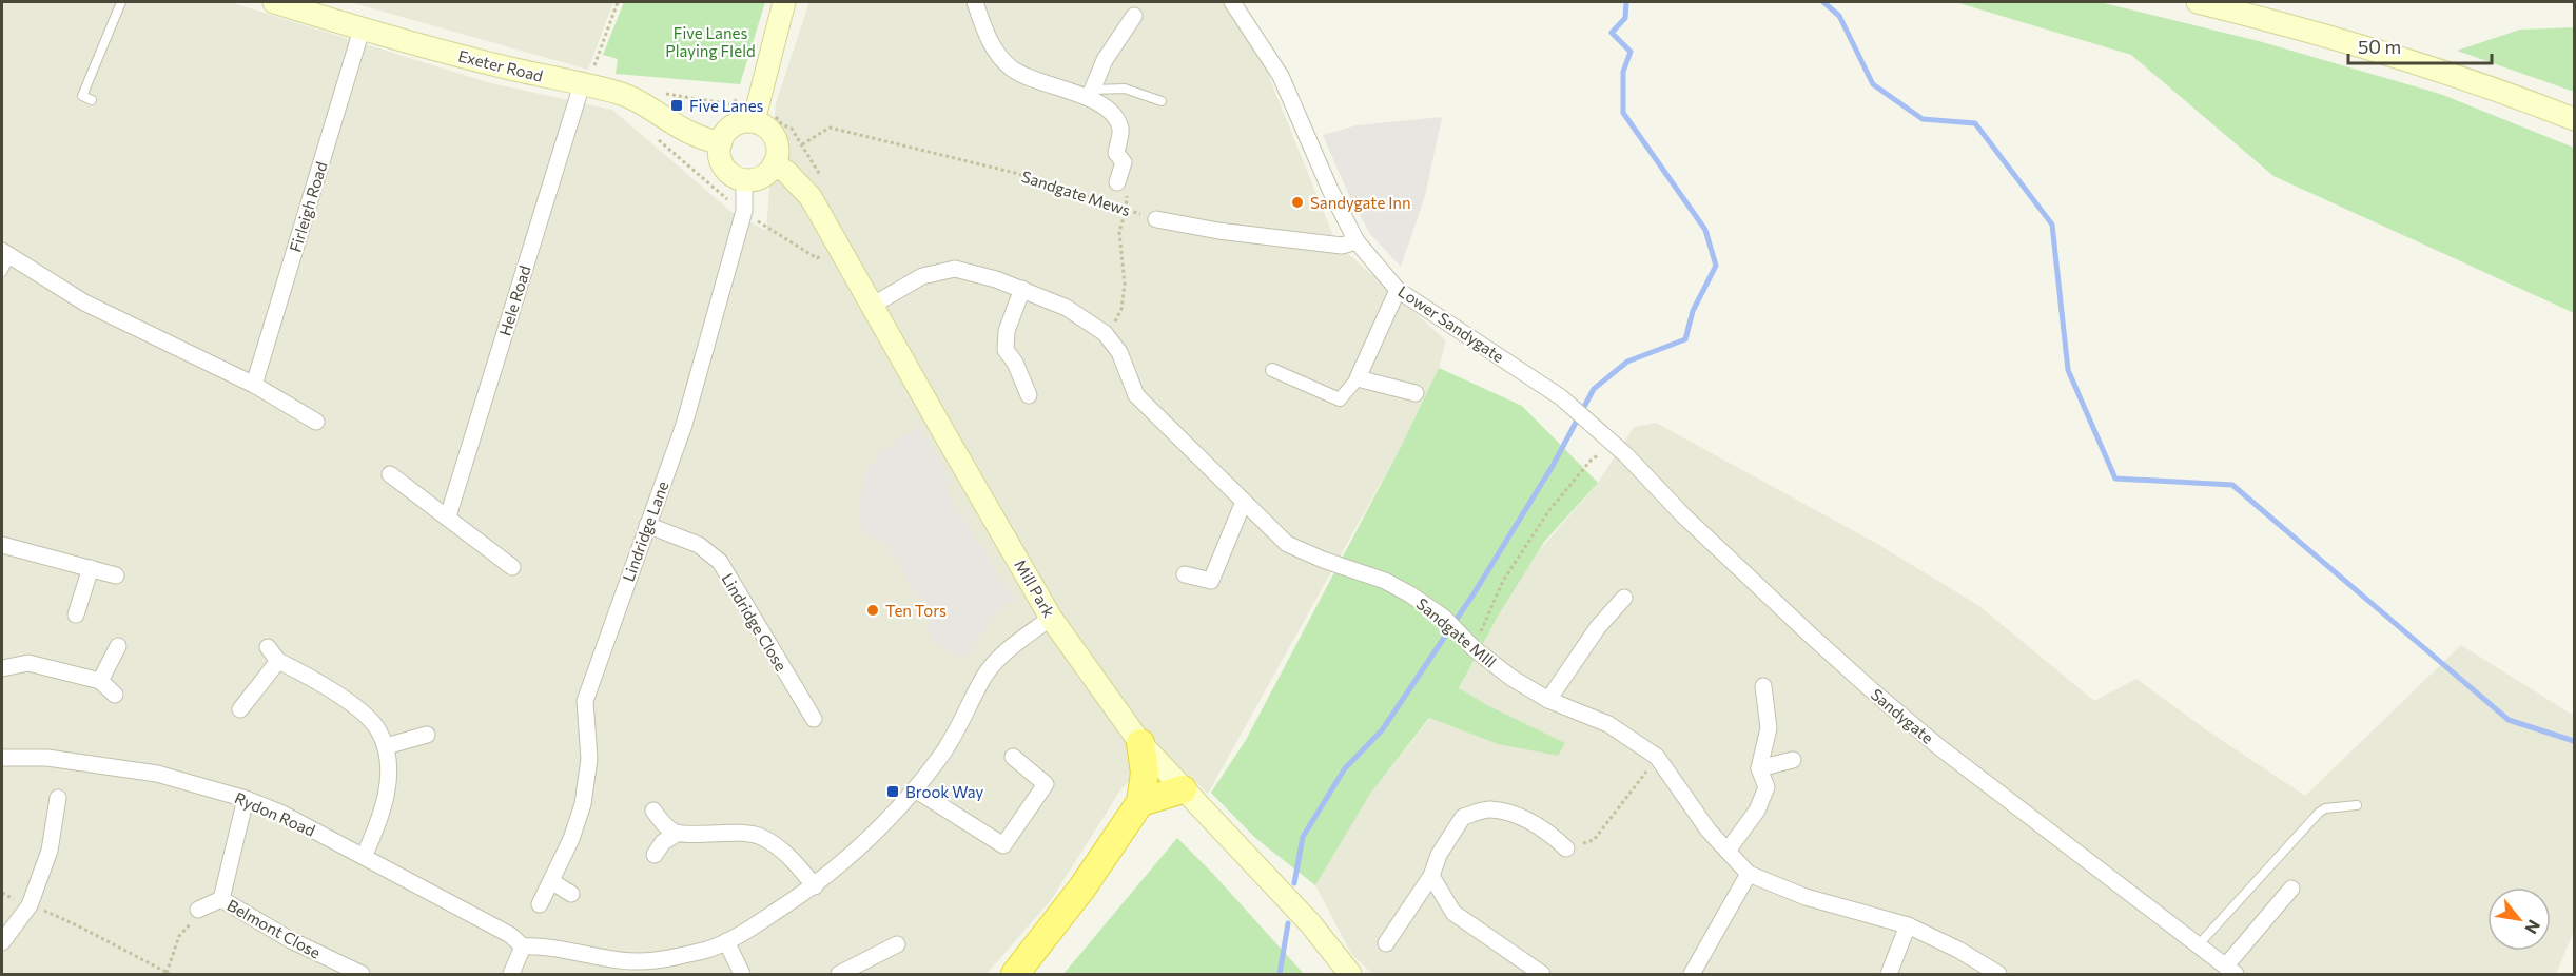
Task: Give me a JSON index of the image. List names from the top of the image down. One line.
{"streets":{"main road":["Exeter Road","Mill Park"],"street":["Firleigh Road","Hele Road","Lower Sandygate","Lindridge Lane","Lindridge Close","Sandgate MIll","Sandygate","Rydon Road","Belmont Close"],"path":["Sandgate Mews"]},"crossings":[["Exeter Road","Firleigh Road"],["Exeter Road","Hele Road"],["Exeter Road","Lindridge Lane"],["Exeter Road","Mill Park"],["Lower Sandygate","Sandygate"],["Lindridge Lane","Mill Park"],["Lindridge Lane","Lindridge Close"],["Mill Park","Sandgate MIll"],["Rydon Road","Belmont Close"]],"parks":["Five Lanes Playing FIeld"],"places":{"transit":["Five Lanes","Brook Way"],"other":["Sandygate Inn","Ten Tors"]},"scale_bar":"50 m","north":"bottom right"}
